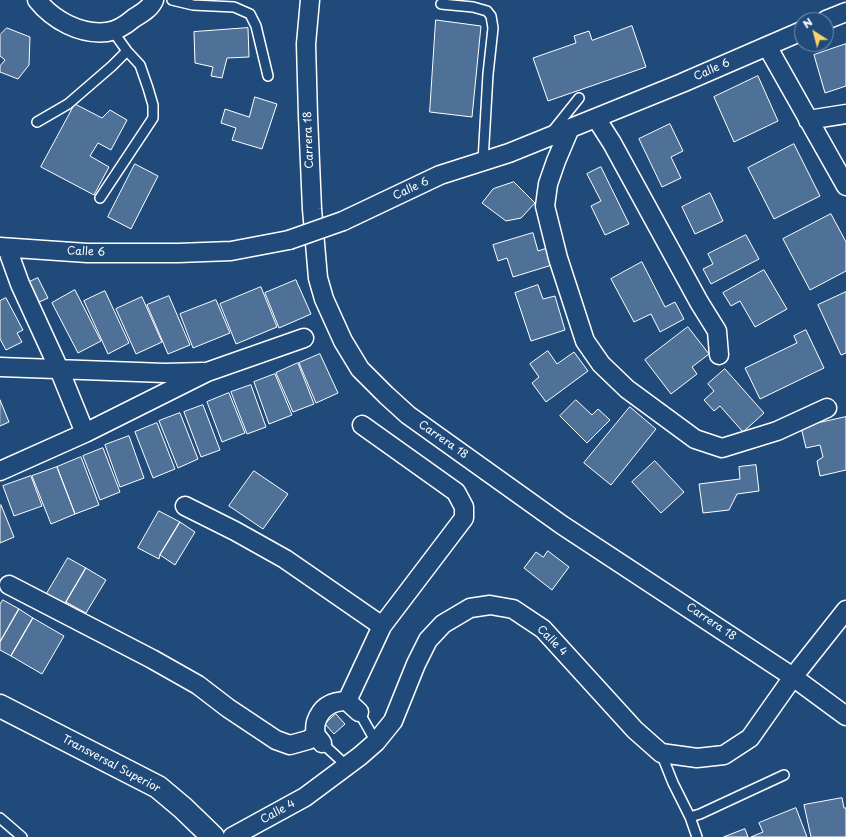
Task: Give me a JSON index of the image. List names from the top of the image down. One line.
{"streets":{"main road":["Transversal Superior"],"street":["Calle 6","Carrera 18","Calle 4"]},"north":"top left"}
